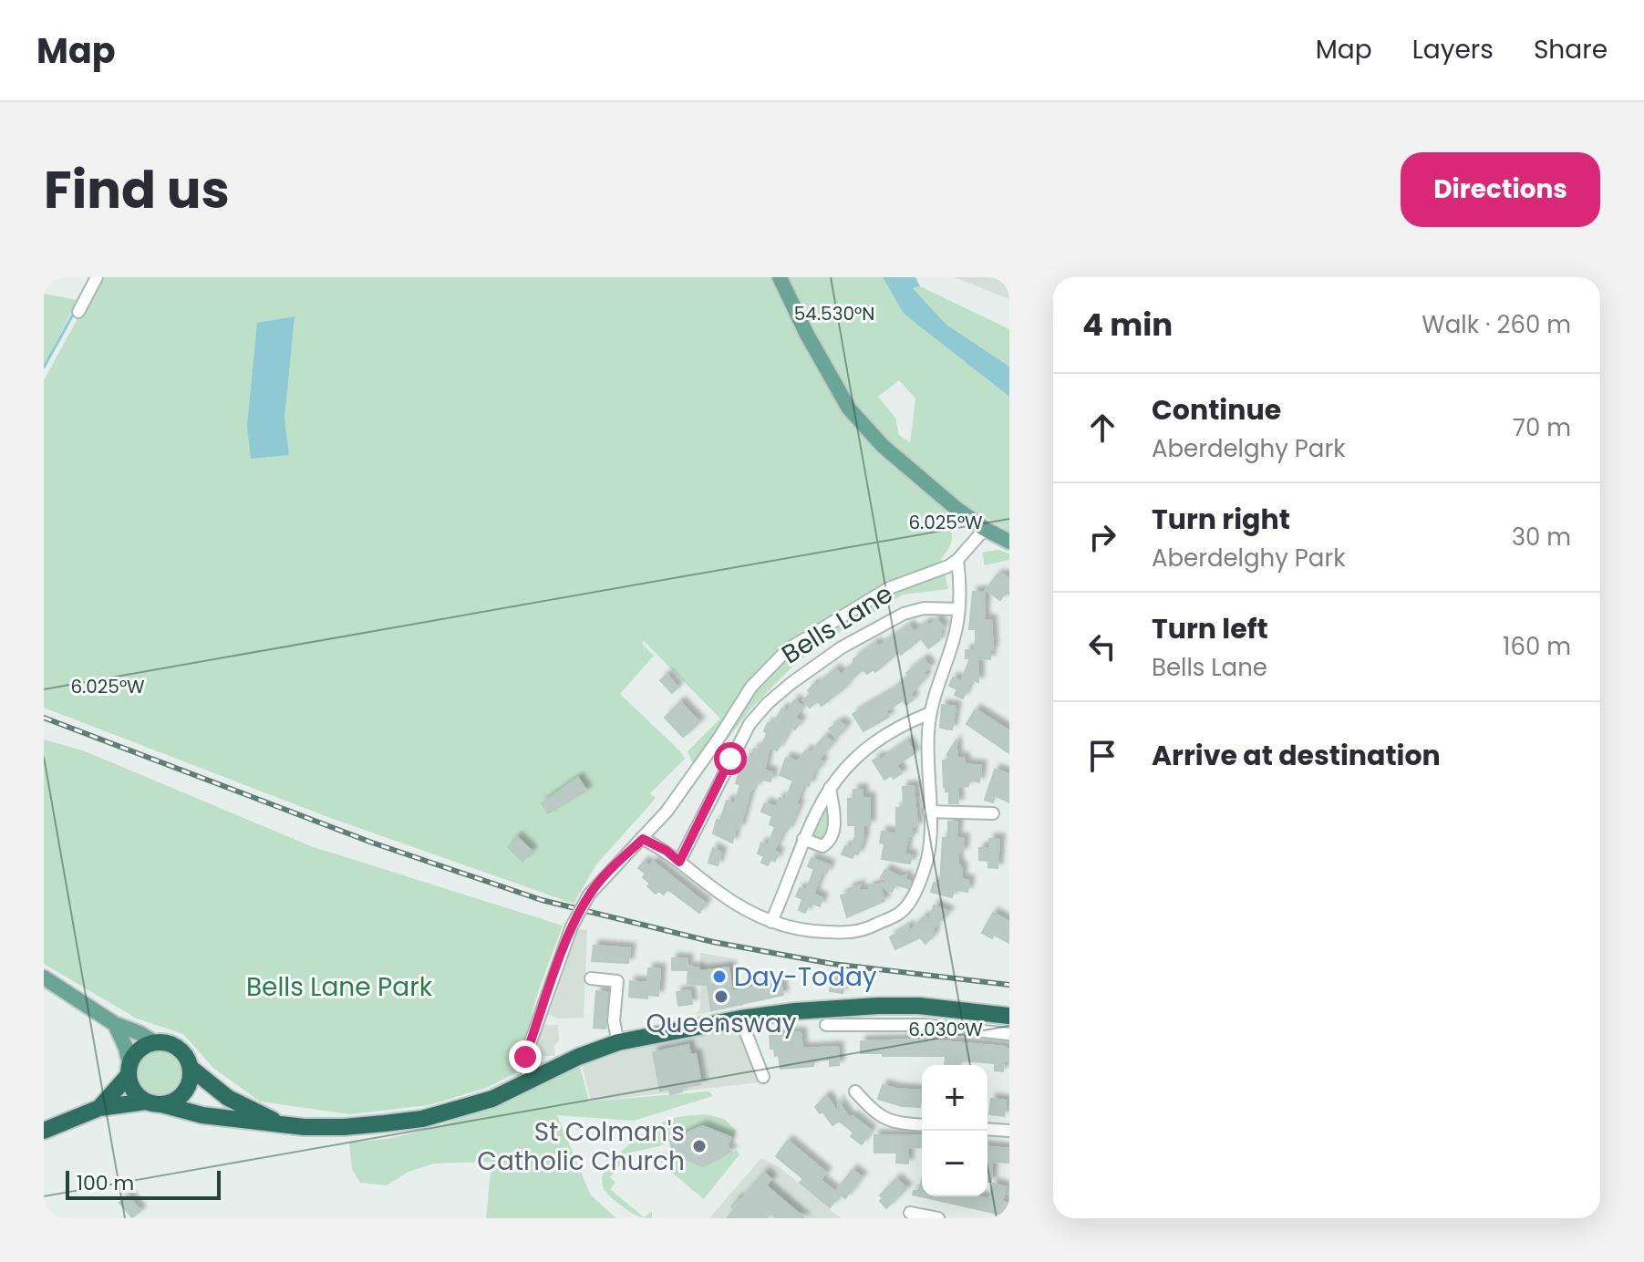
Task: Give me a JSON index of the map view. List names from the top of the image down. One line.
{"streets":{"street":["Bells Lane"]},"parks":["Bells Lane Park"],"places":["Day-Today","Queensway","St Colman's Catholic Church"],"scale_bar":"100 m","page":{"header":"Map","nav":["Map","Layers","Share"],"title":"Find us","buttons":"Directions","heading":["4 min","Walk · 260 m"],"list":[["Continue","Aberdelghy Park","70 m"],["Turn right","Aberdelghy Park","30 m"],["Turn left","Bells Lane","160 m"],"Arrive at destination"],"map_buttons":["+","−"],"scale":"100 m"},"coordinates":["54.530°N","6.025°W","6.030°W"]}
